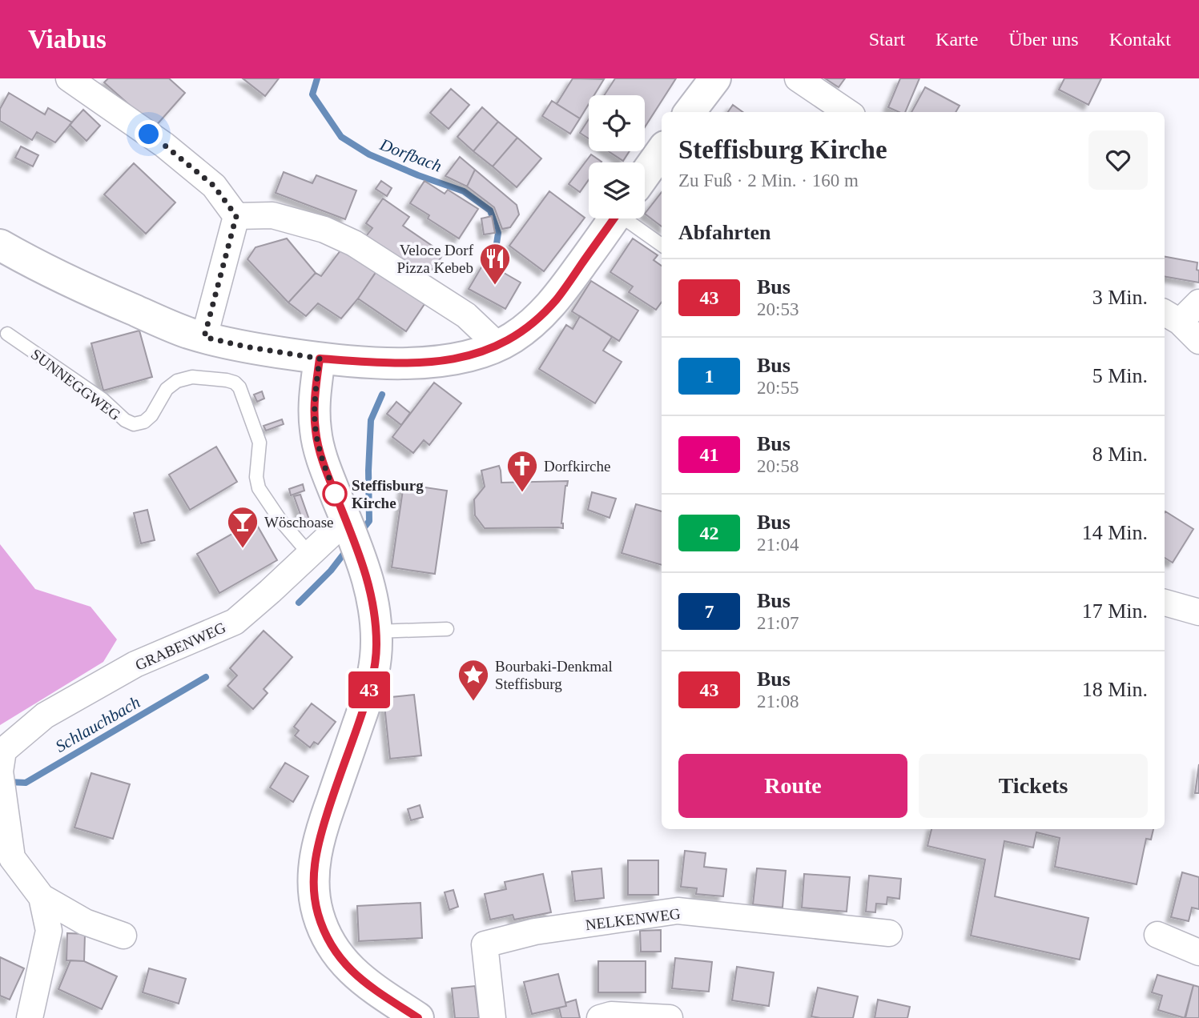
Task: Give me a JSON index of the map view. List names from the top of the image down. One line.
{"streets":{"street":["GRABENWEG","NELKENWEG"],"lane":["SUNNEGGWEG"]},"crossings":[["SUNNEGGWEG","GRABENWEG"]],"water":["Dorfbach","Schlauchbach"],"places":{"restaurant":["Veloce Dorf Pizza Kebeb"],"church":["Dorfkirche"],"other":["Steffisburg Kirche"],"bar":["Wöschoase"],"place":["Bourbaki-Denkmal Steffisburg"]},"lines":["bus line 43"],"page":{"header":"Viabus","nav":["Start","Karte","Über uns","Kontakt"],"on_map":"43","heading":[["Steffisburg Kirche","Zu Fuß · 2 Min. · 160 m"],"Abfahrten"],"list":[{"mark":"43","name":"Bus","note":"20:53","value":"3 Min."},{"mark":"1","name":"Bus","note":"20:55","value":"5 Min."},{"mark":"41","name":"Bus","note":"20:58","value":"8 Min."},{"mark":"42","name":"Bus","note":"21:04","value":"14 Min."},{"mark":"7","name":"Bus","note":"21:07","value":"17 Min."},{"mark":"43","name":"Bus","note":"21:08","value":"18 Min."}],"buttons":["Route","Tickets"]}}
